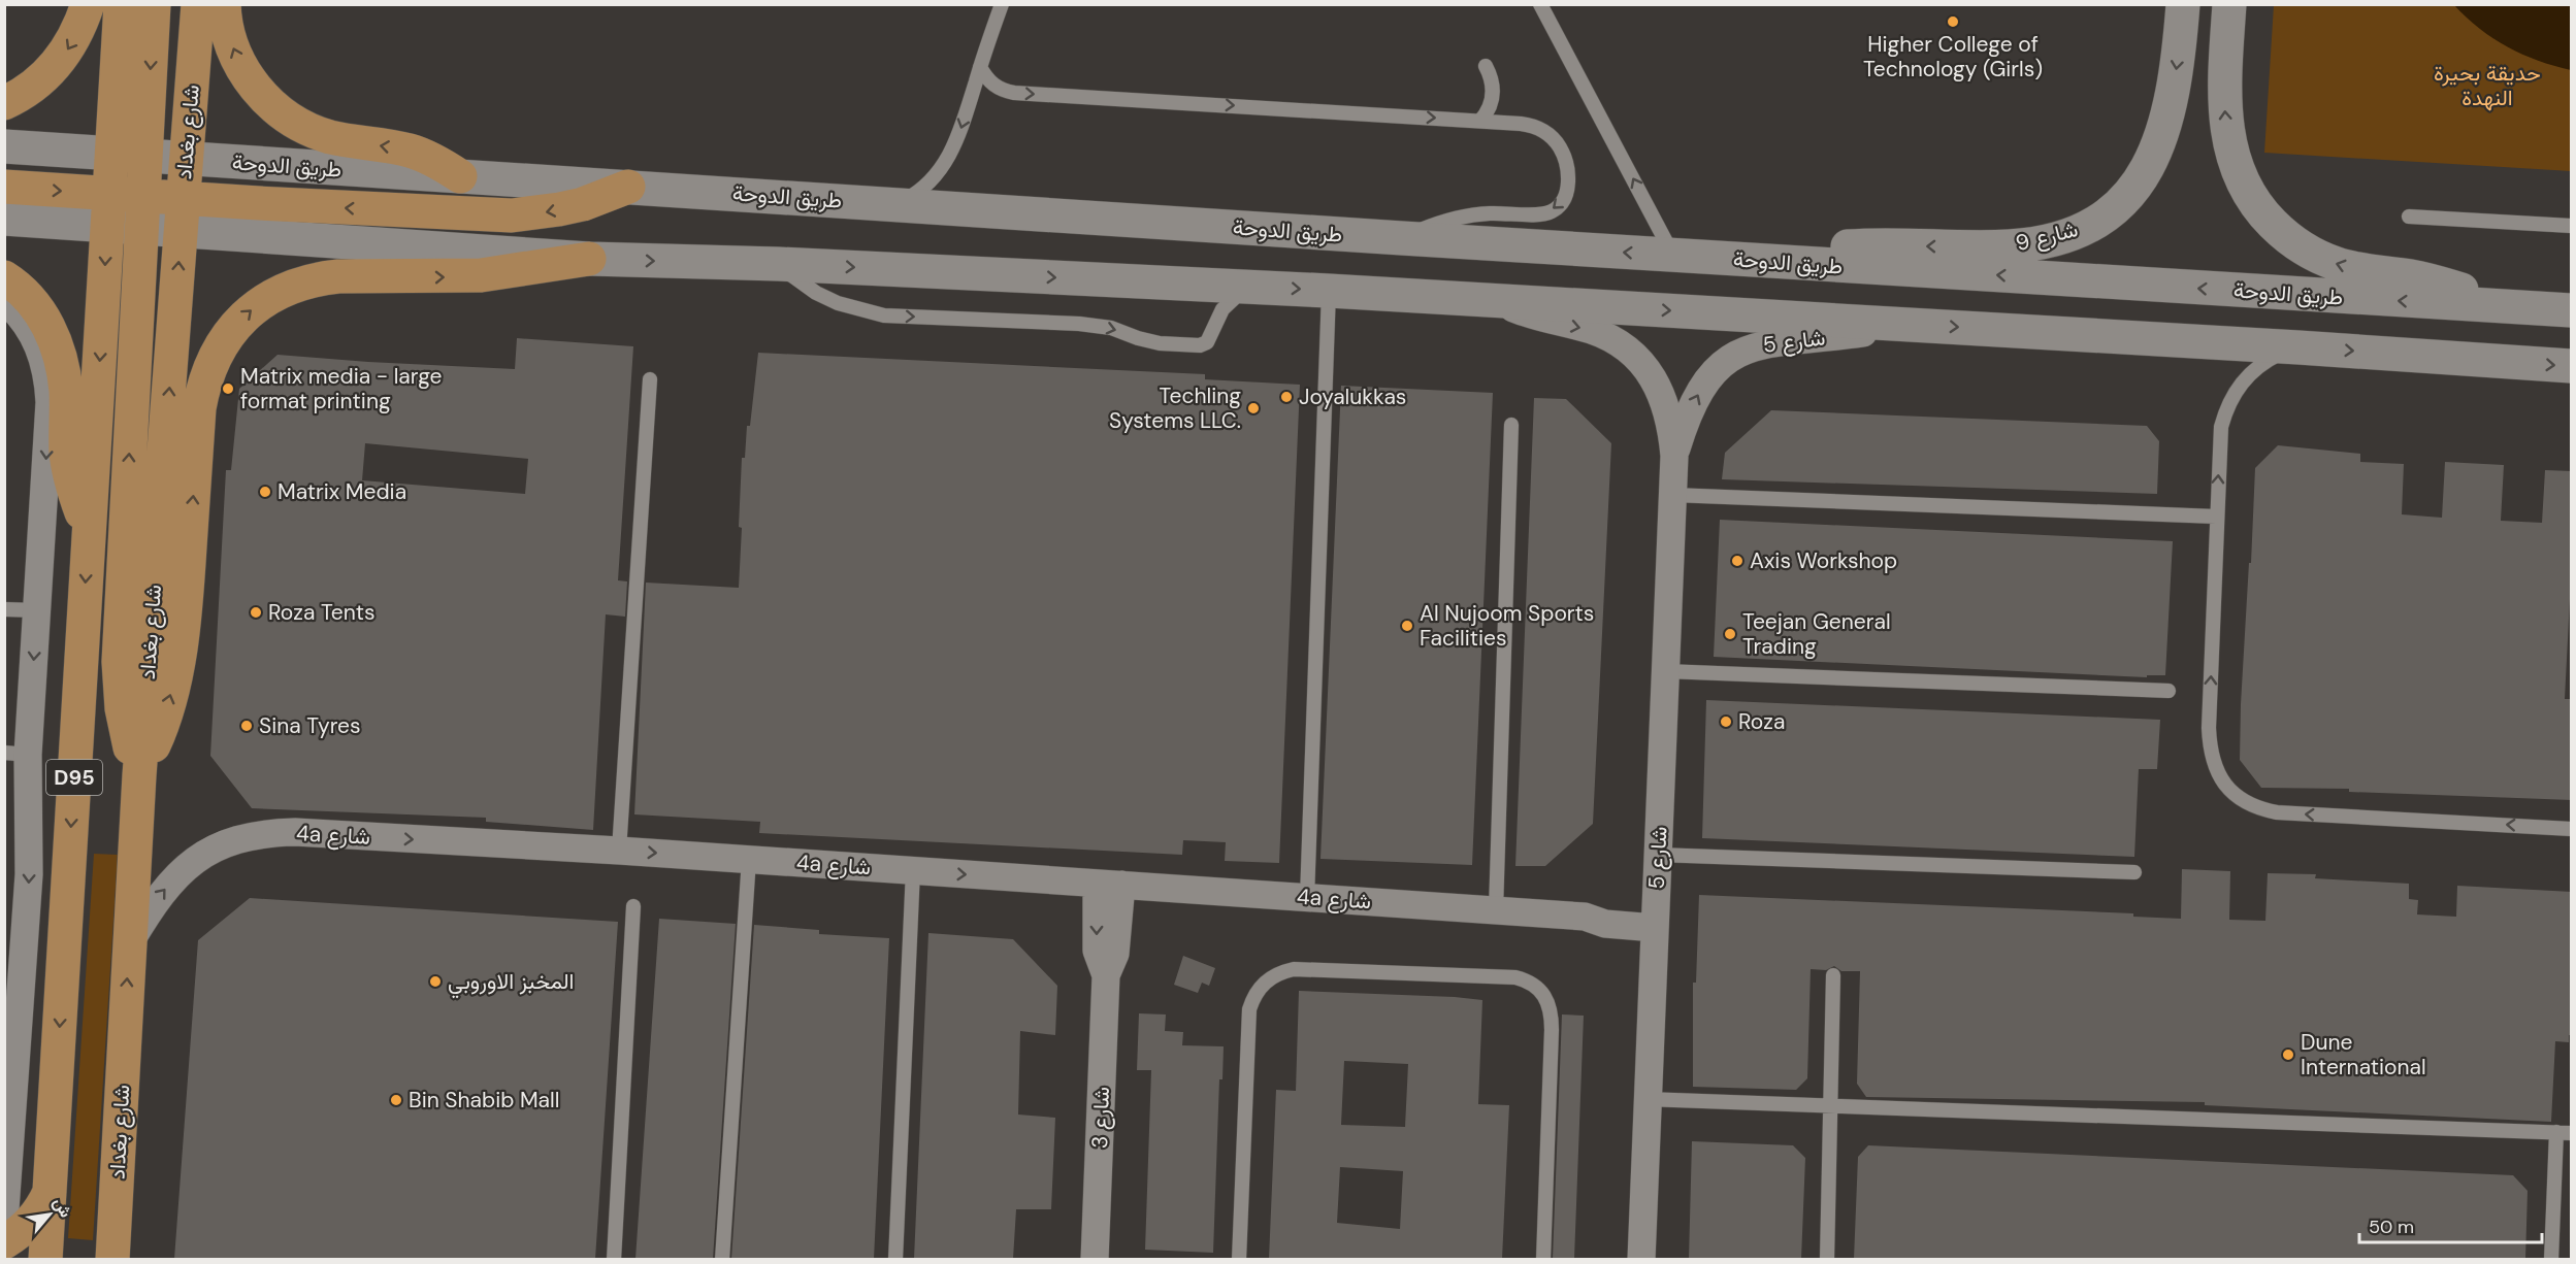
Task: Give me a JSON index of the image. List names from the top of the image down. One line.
{"streets":{"main road":["شارع بغداد","طريق الدوحة","شارع 9","D95"],"street":["شارع 5","4a شارع","شارع 3"]},"crossings":[["شارع بغداد","طريق الدوحة"],["شارع بغداد","4a شارع"],["طريق الدوحة","شارع 9"],["طريق الدوحة","D95"],["شارع 5","4a شارع"],["4a شارع","شارع 3"]],"one_way":["شارع 9","4a شارع"],"parks":["حديقة بحيرة النهدة"],"places":["Higher College of Technology (Girls)","Matrix media - large format printing","Joyalukkas","Techling Systems LLC.","Matrix Media","Axis Workshop","Roza Tents","Al Nujoom Sports Facilities","Teejan General Trading","Roza","Sina Tyres","المخبز الاوروبي","Dune International","Bin Shabib Mall"],"scale_bar":"50 m","north":"top right"}
